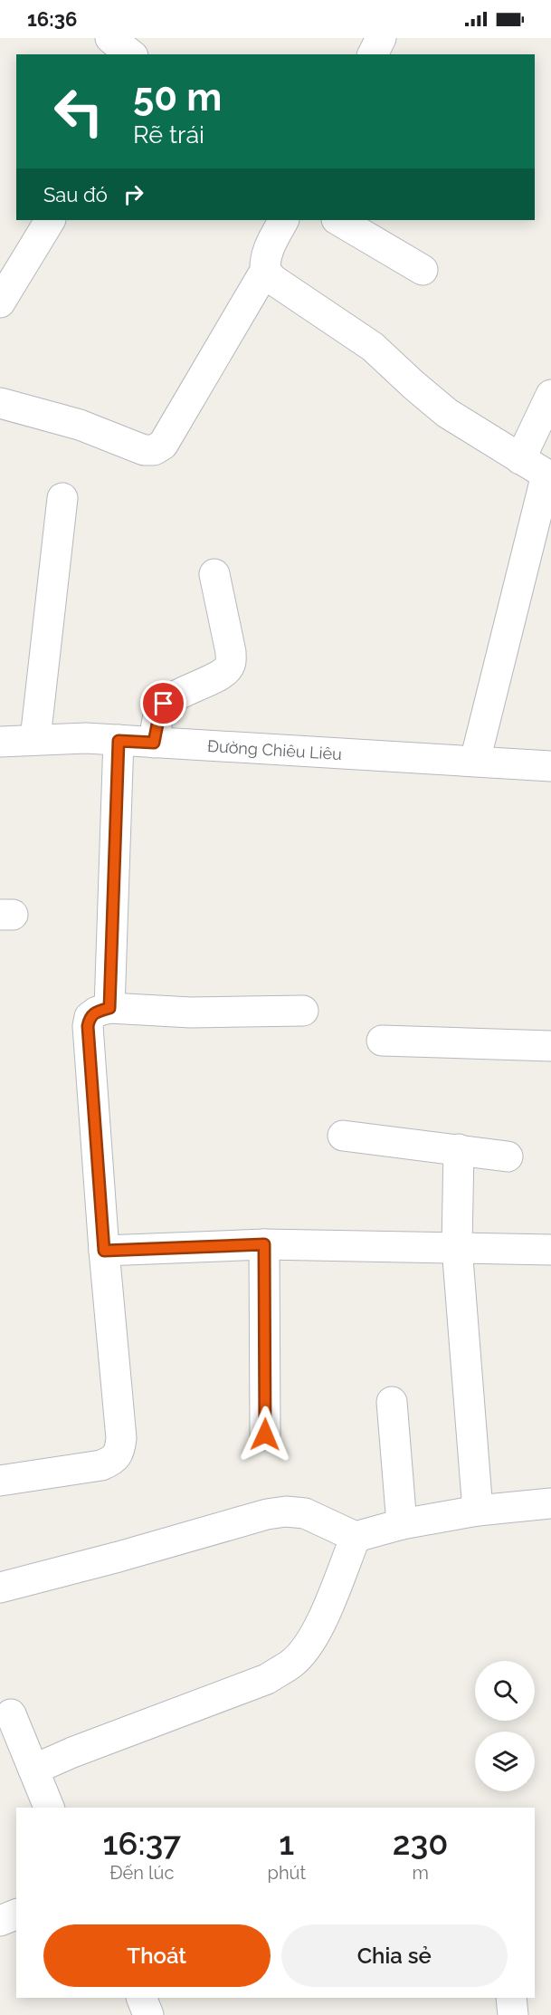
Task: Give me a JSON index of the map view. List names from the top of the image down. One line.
{"streets":{"street":["Đường Chiêu Liêu"]},"page":{"status":"16:36","turn":["50 m","Rẽ trái"],"then":"Sau đó","eta":["16:37","Đến lúc","1","phút","230","m"],"buttons":["Thoát","Chia sẻ"]}}
